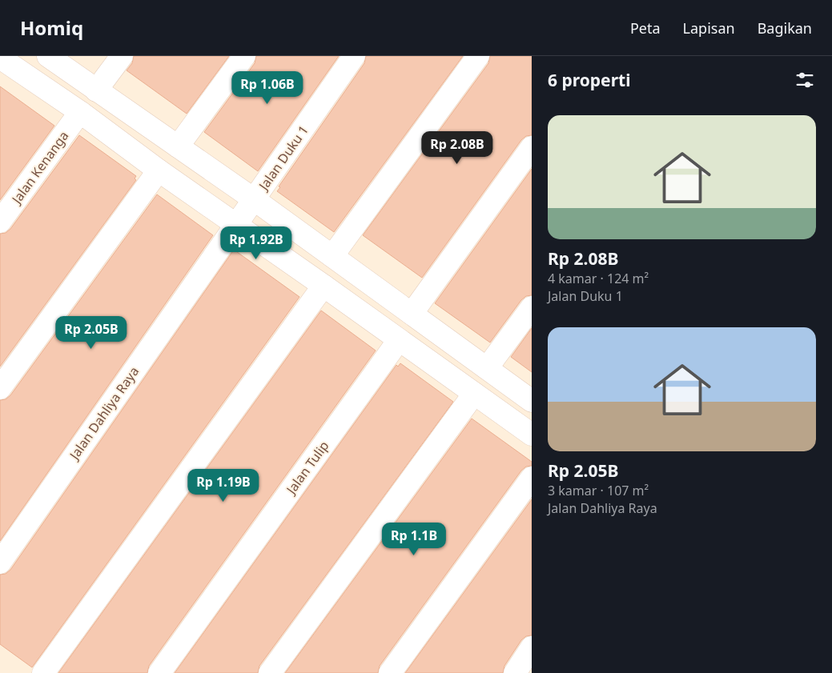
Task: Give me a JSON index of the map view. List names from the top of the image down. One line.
{"streets":{"street":["Jalan Duku 1","Jalan Kenanga","Jalan Dahliya Raya","Jalan Tulip"]},"crossings":[["Jalan Duku 1","Jalan Dahliya Raya"]],"page":{"header":"Homiq","nav":["Peta","Lapisan","Bagikan"],"heading":"6 properti","price":["Rp 1.06B","Rp 2.08B","Rp 1.92B","Rp 2.05B","Rp 1.19B","Rp 1.1B"],"list":[{"name":"Rp 2.08B","note":"4 kamar · 124 m² · Jalan Duku 1"},{"name":"Rp 2.05B","note":"3 kamar · 107 m² · Jalan Dahliya Raya"}]}}
